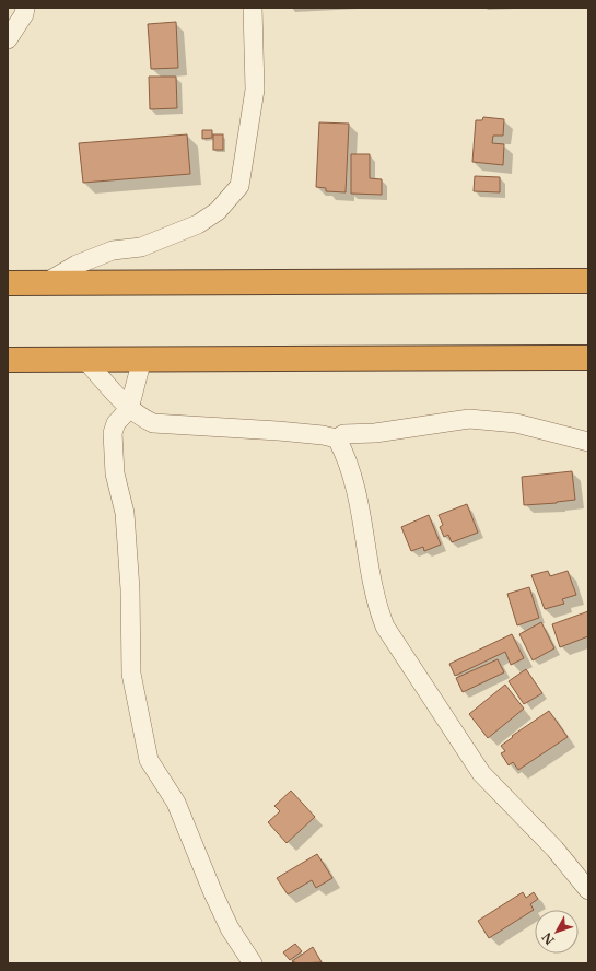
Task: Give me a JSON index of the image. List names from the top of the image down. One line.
{"north":"bottom left"}
